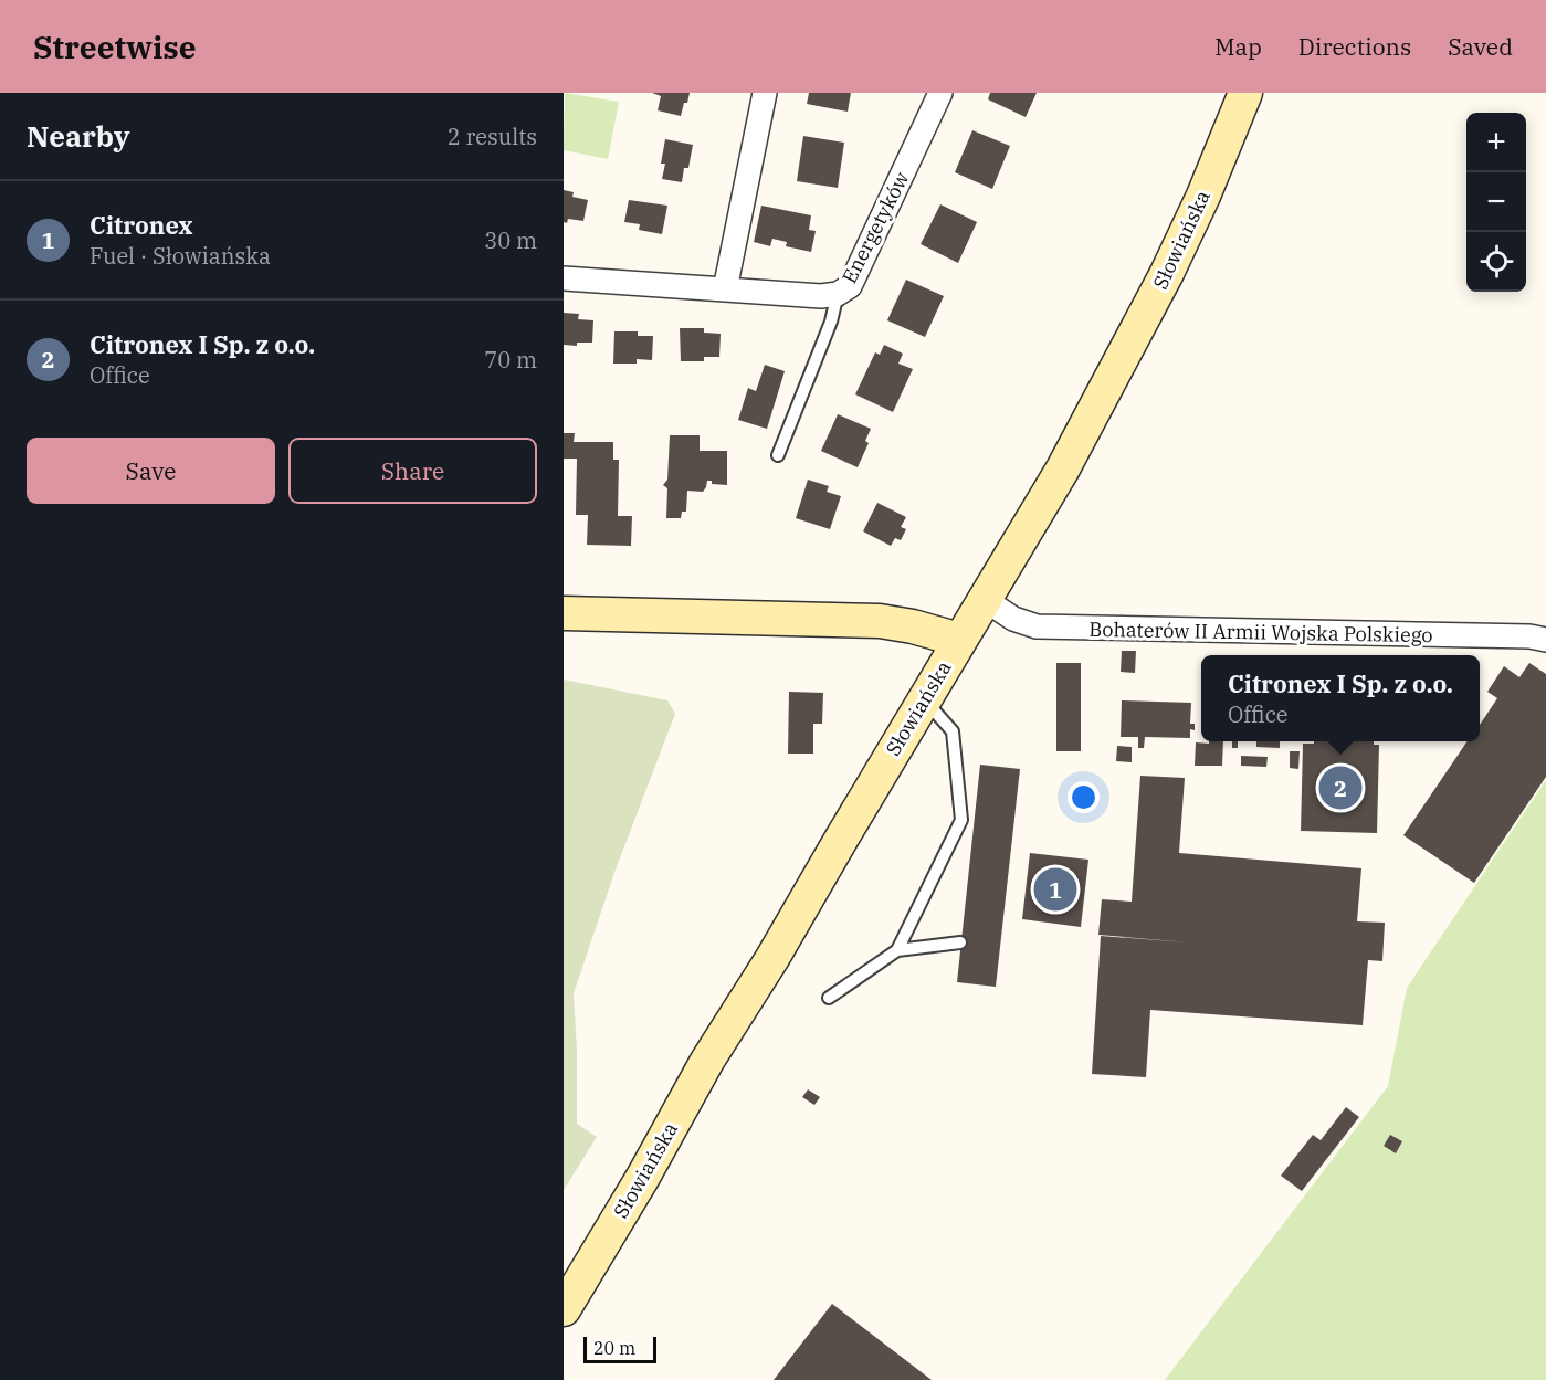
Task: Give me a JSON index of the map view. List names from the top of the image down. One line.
{"streets":{"street":["Energetyków","Słowiańska","Bohaterów II Armii Wojska Polskiego"]},"crossings":[["Słowiańska","Bohaterów II Armii Wojska Polskiego"]],"scale_bar":"20 m","page":{"header":"Streetwise","nav":["Map","Directions","Saved"],"heading":["Nearby","2 results"],"map_buttons":["+","−"],"list":[{"mark":"1","name":"Citronex","note":"Fuel · Słowiańska","value":"30 m"},{"mark":"2","name":"Citronex I Sp. z o.o.","note":"Office","value":"70 m"}],"buttons":["Save","Share"],"popup":["Citronex I Sp. z o.o.","Office"],"pins":["2","1"],"scale":"20 m"}}
